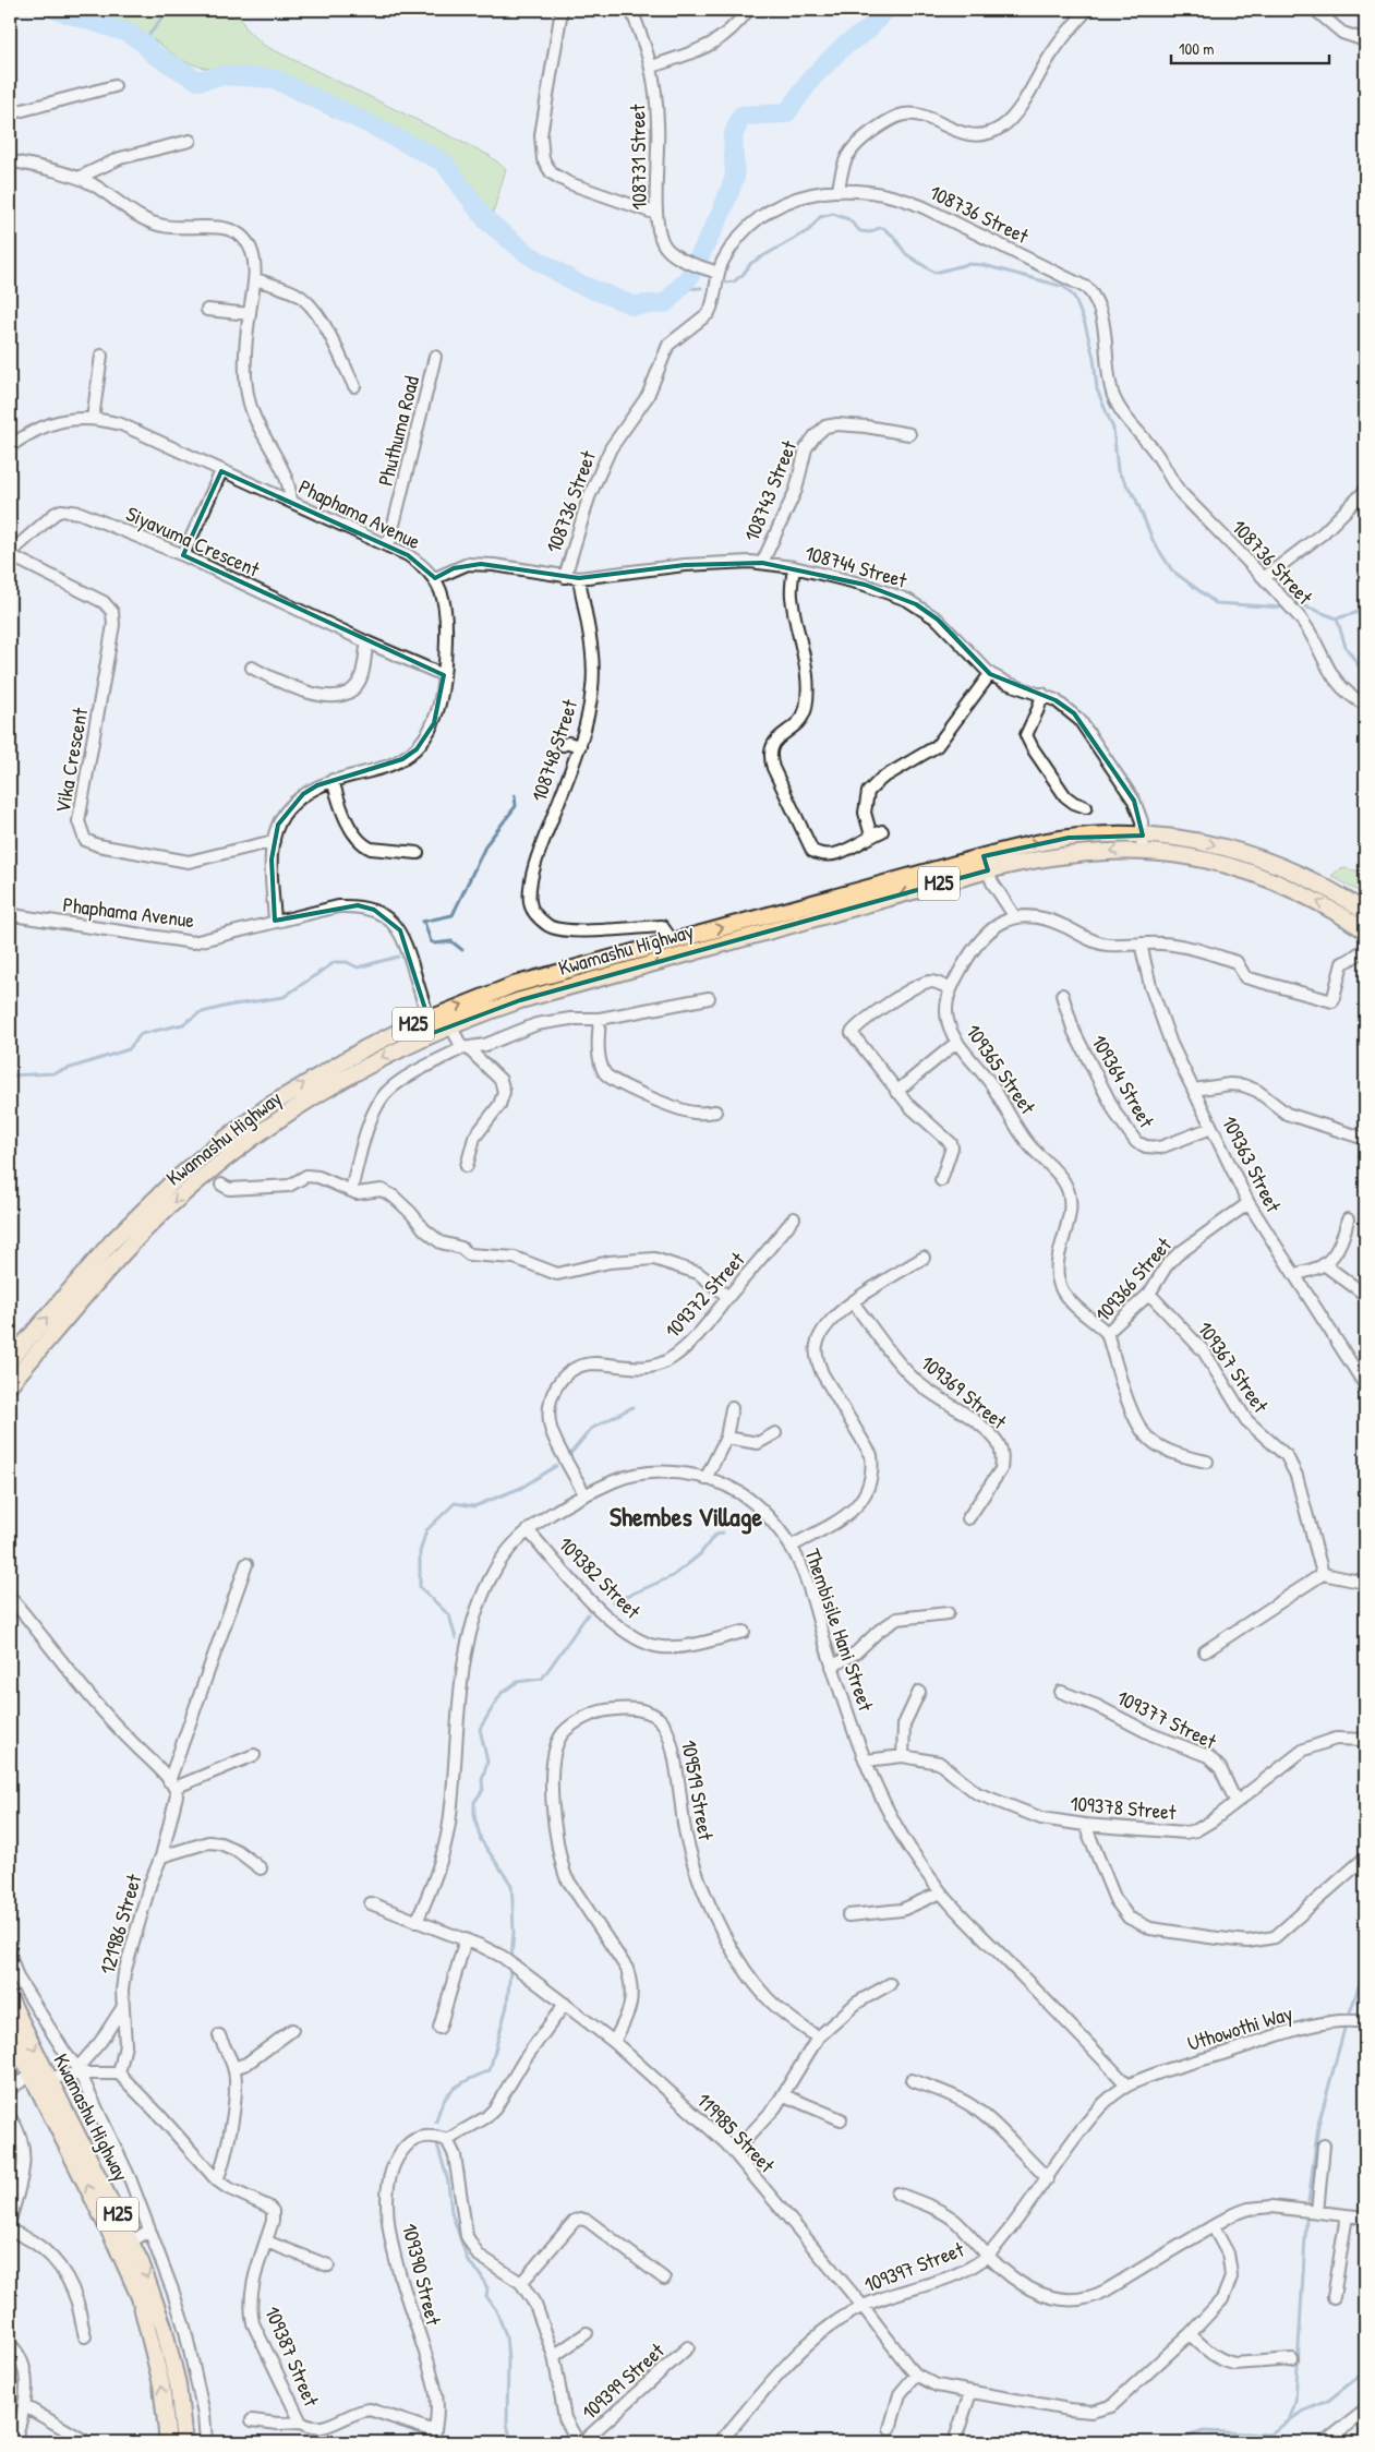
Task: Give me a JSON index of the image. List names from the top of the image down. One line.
{"streets":{"main road":["M25","Kwamashu Highway"],"street":["108731 Street","108736 Street","Phuthuma Road","108743 Street","Phaphama Avenue","Siyavuma Crescent","108744 Street","108748 Street","Vika Crescent","109365 Street","109364 Street","109363 Street","109366 Street","109372 Street","109367 Street","109369 Street","109382 Street","Thembisile Hani Street","109377 Street","109519 Street","109378 Street","121986 Street","Uthowothi Way","119985 Street","109397 Street","109390 Street","109387 Street","109399 Street"]},"crossings":[["108731 Street","108736 Street"],["108736 Street","108744 Street"],["Phuthuma Road","Phaphama Avenue"],["108743 Street","108744 Street"],["Phaphama Avenue","Siyavuma Crescent"],["Phaphama Avenue","108744 Street"],["Phaphama Avenue","Vika Crescent"],["Phaphama Avenue","Kwamashu Highway"],["Siyavuma Crescent","Vika Crescent"],["108744 Street","108748 Street"],["108744 Street","Kwamashu Highway"],["108748 Street","Kwamashu Highway"],["109365 Street","109363 Street"],["109365 Street","109366 Street"],["109364 Street","109363 Street"],["109363 Street","109366 Street"],["109366 Street","109367 Street"],["109372 Street","Thembisile Hani Street"],["109382 Street","Thembisile Hani Street"],["Thembisile Hani Street","109378 Street"],["Thembisile Hani Street","Uthowothi Way"],["Thembisile Hani Street","119985 Street"],["Thembisile Hani Street","109397 Street"],["109377 Street","109378 Street"],["109519 Street","119985 Street"],["121986 Street","109387 Street"],["Uthowothi Way","109397 Street"],["119985 Street","109397 Street"],["109390 Street","109387 Street"]],"districts":["Shembes Village"],"scale_bar":"100 m"}
